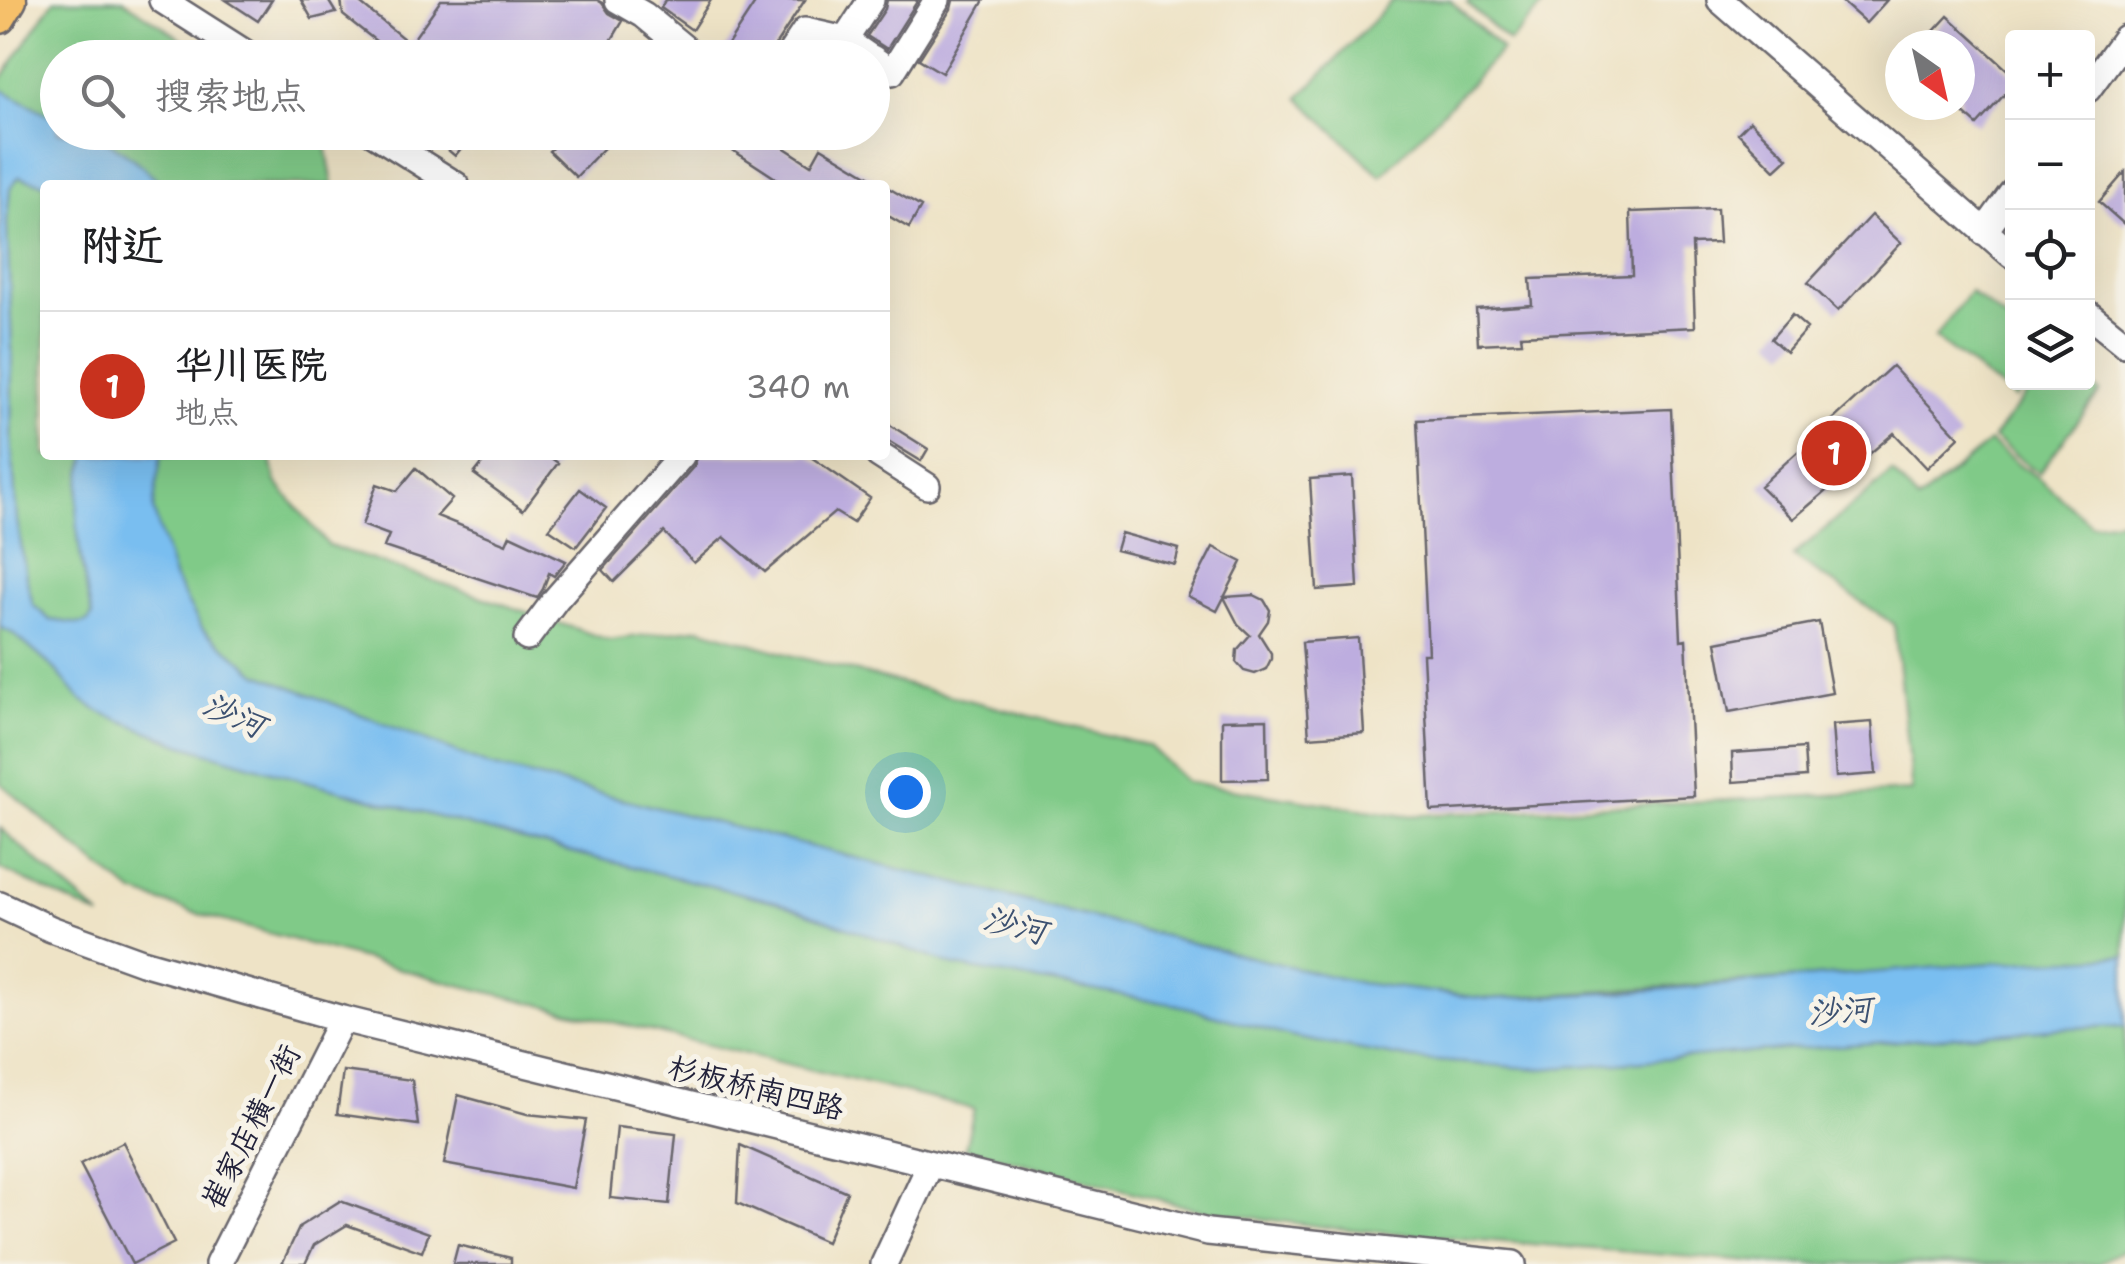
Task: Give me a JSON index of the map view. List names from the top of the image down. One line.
{"streets":{"street":["杉板桥南四路","崔家店横一街"]},"crossings":[["杉板桥南四路","崔家店横一街"]],"water":["沙河"],"north":"bottom right","page":{"map_buttons":["+","−"],"search":"搜索地点","heading":"附近","list":[{"mark":"1","name":"华川医院","note":"地点","value":"340 m"}],"pins":"1"}}
